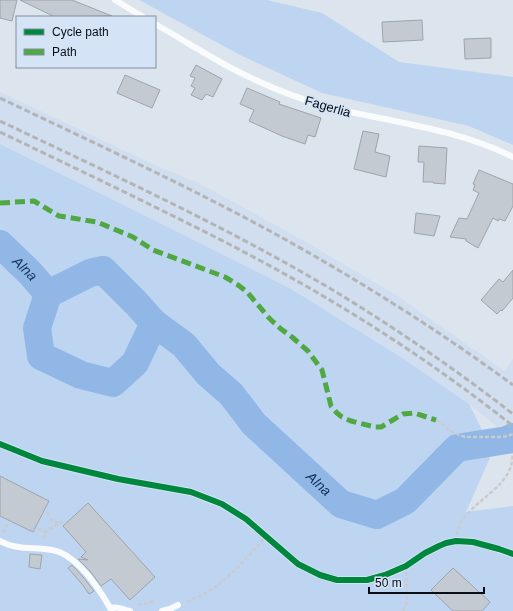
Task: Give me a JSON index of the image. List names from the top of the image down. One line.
{"streets":{"lane":["Fagerlia"]},"water":["Alna"],"legend":["Cycle path","Path"],"scale_bar":"50 m"}
